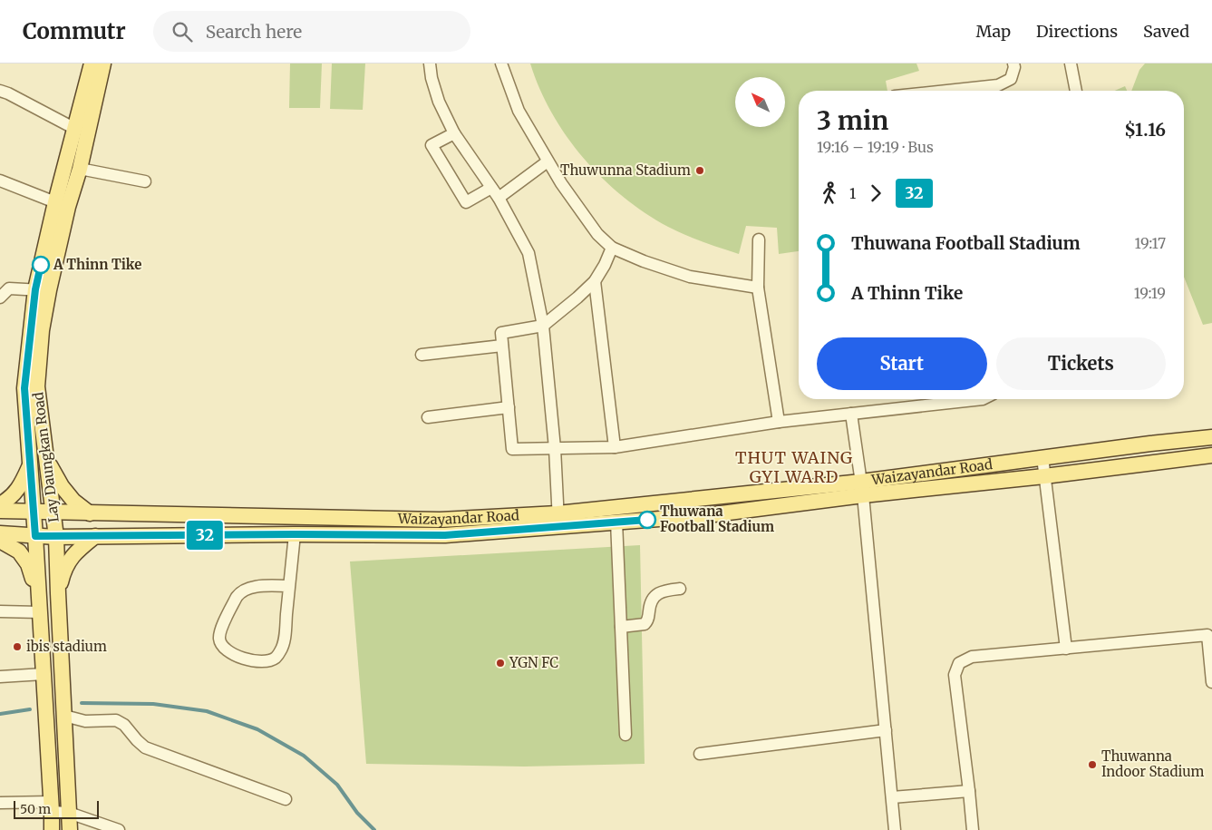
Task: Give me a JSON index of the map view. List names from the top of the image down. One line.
{"streets":{"main road":["Lay Daungkan Road","Waizayandar Road"]},"crossings":[["Lay Daungkan Road","Waizayandar Road"]],"districts":["THUT WAING GYI WARD"],"places":["Thuwunna Stadium","A Thinn Tike","Thuwana Football Stadium","ibis stadium","YGN FC","Thuwanna Indoor Stadium"],"lines":["bus line 32"],"scale_bar":"50 m","north":"top left","page":{"header":"Commutr","search":"Search here","nav":["Map","Directions","Saved"],"on_map":"32","heading":["3 min","19:16 – 19:19 · Bus","$1.16"],"legs":["1","32"],"list":[{"name":"Thuwana Football Stadium","value":"19:17"},{"name":"A Thinn Tike","value":"19:19"}],"buttons":["Start","Tickets"],"scale":"50 m"}}
